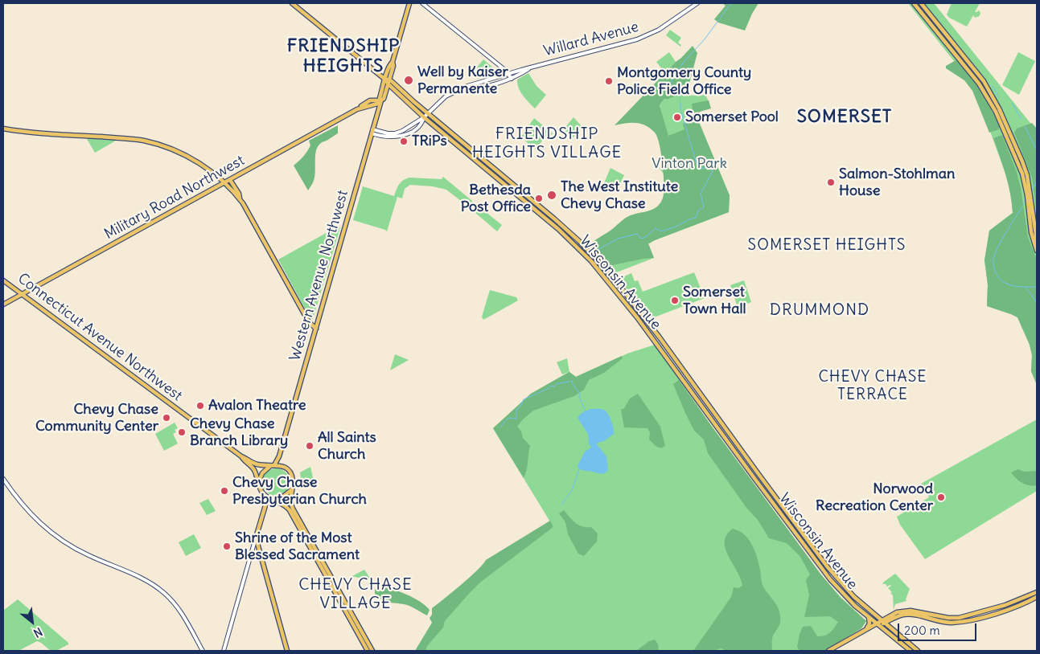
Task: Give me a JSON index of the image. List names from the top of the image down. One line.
{"streets":{"main road":["Military Road Northwest","Western Avenue Northwest","Wisconsin Avenue","Connecticut Avenue Northwest"],"street":["Willard Avenue"]},"crossings":[["Willard Avenue","Wisconsin Avenue"],["Military Road Northwest","Western Avenue Northwest"],["Military Road Northwest","Connecticut Avenue Northwest"],["Western Avenue Northwest","Wisconsin Avenue"],["Western Avenue Northwest","Connecticut Avenue Northwest"]],"districts":["FRIENDSHIP HEIGHTS","SOMERSET","FRIENDSHIP HEIGHTS VILLAGE","SOMERSET HEIGHTS","DRUMMOND","CHEVY CHASE TERRACE","CHEVY CHASE VILLAGE"],"parks":["Vinton Park"],"places":["Well by Kaiser Permanente","Montgomery County Police Field Office","Somerset Pool","TRiPs","Salmon-Stohlman House","The West Institute Chevy Chase","Bethesda Post Office","Somerset Town Hall","Avalon Theatre","Chevy Chase Community Center","Chevy Chase Branch Library","All Saints Church","Chevy Chase Presbyterian Church","Norwood Recreation Center","Shrine of the Most Blessed Sacrament"],"scale_bar":"200 m","north":"bottom right"}
